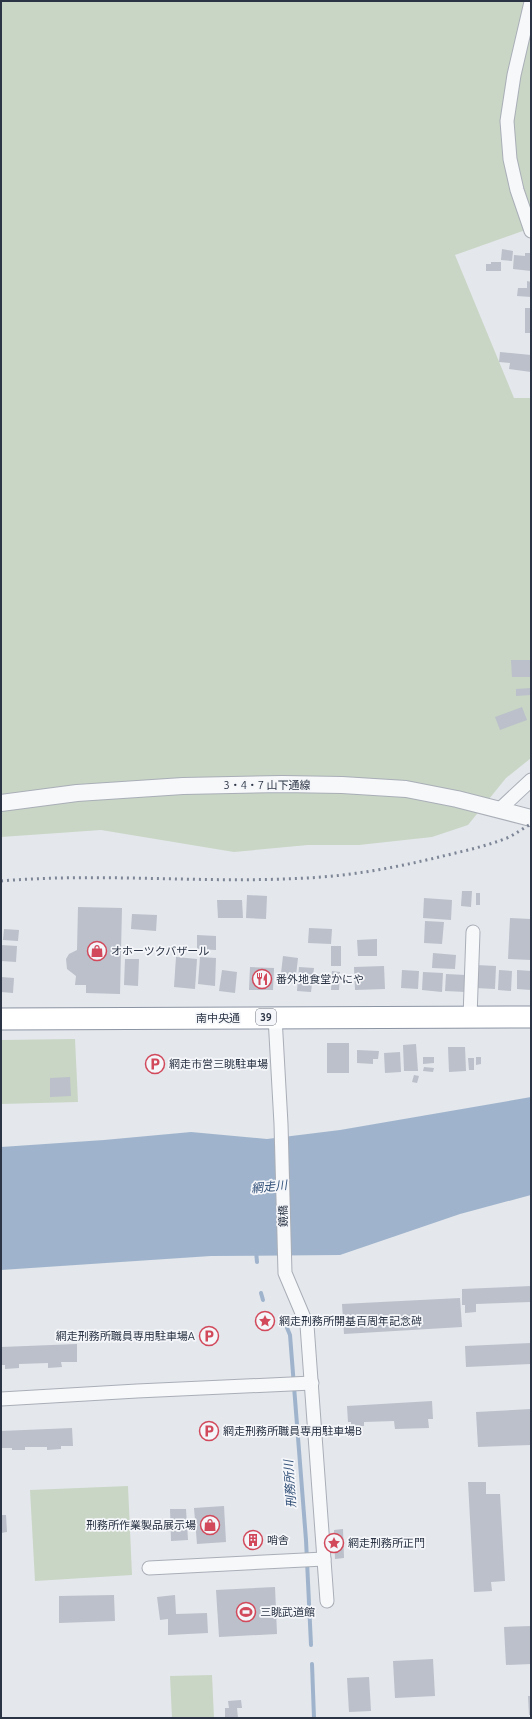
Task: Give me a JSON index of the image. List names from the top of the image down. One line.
{"streets":{"highway":["39","南中央通"],"street":["3・4・7 山下通線","鏡橋"]},"crossings":[["南中央通","鏡橋"]],"water":["網走川","刑務所川"],"places":{"shop":["オホーツクバザール","刑務所作業製品展示場"],"restaurant":["番外地食堂かにや"],"parking":["網走市営三眺駐車場","網走刑務所職員専用駐車場A","網走刑務所職員専用駐車場B"],"place":["網走刑務所開基百周年記念碑","網走刑務所正門"],"building":["哨舎"],"sports":["三眺武道館"]}}
